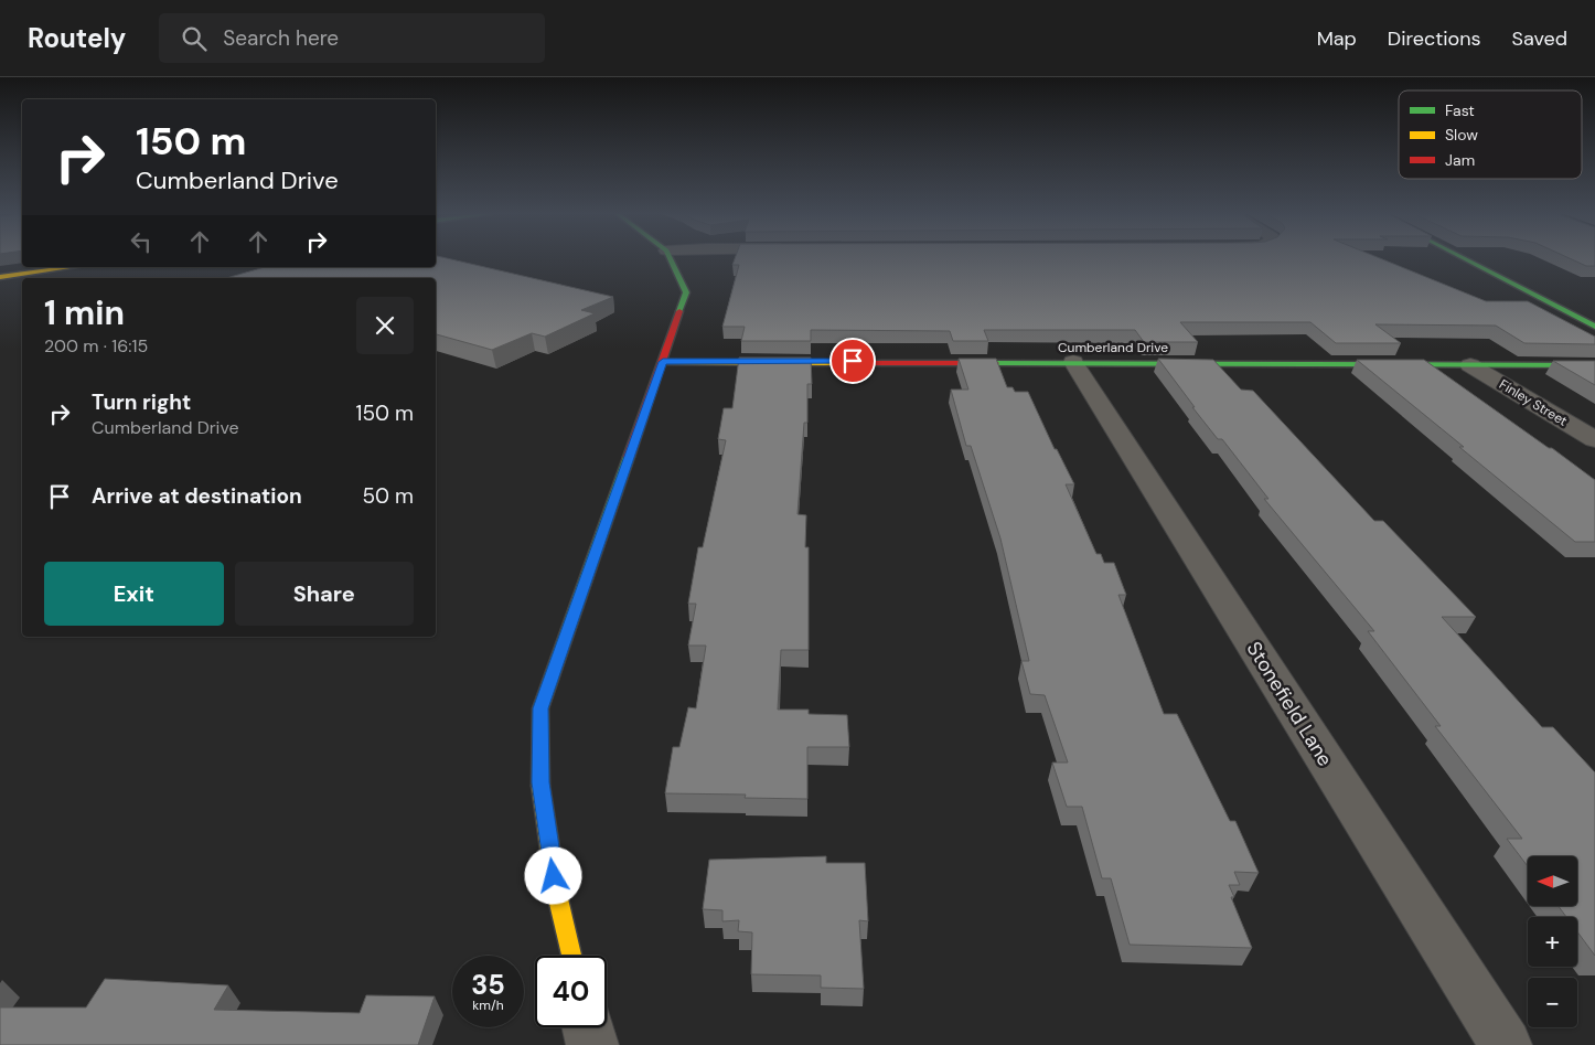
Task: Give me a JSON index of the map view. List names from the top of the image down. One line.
{"streets":{"street":["Cumberland Drive","Finley Street","Stonefield Lane"]},"crossings":[["Cumberland Drive","Finley Street"],["Cumberland Drive","Stonefield Lane"]],"legend":["Fast","Slow","Jam"],"north":"left","page":{"header":"Routely","search":"Search here","nav":["Map","Directions","Saved"],"turn":["150 m","Cumberland Drive"],"heading":["1 min","200 m · 16:15"],"list":[{"name":"Turn right","note":"Cumberland Drive","value":"150 m"},{"name":"Arrive at destination","value":"50 m"}],"buttons":["Exit","Share"],"map_buttons":["+","−"],"speed":"35 km/h","limit":"40"}}
